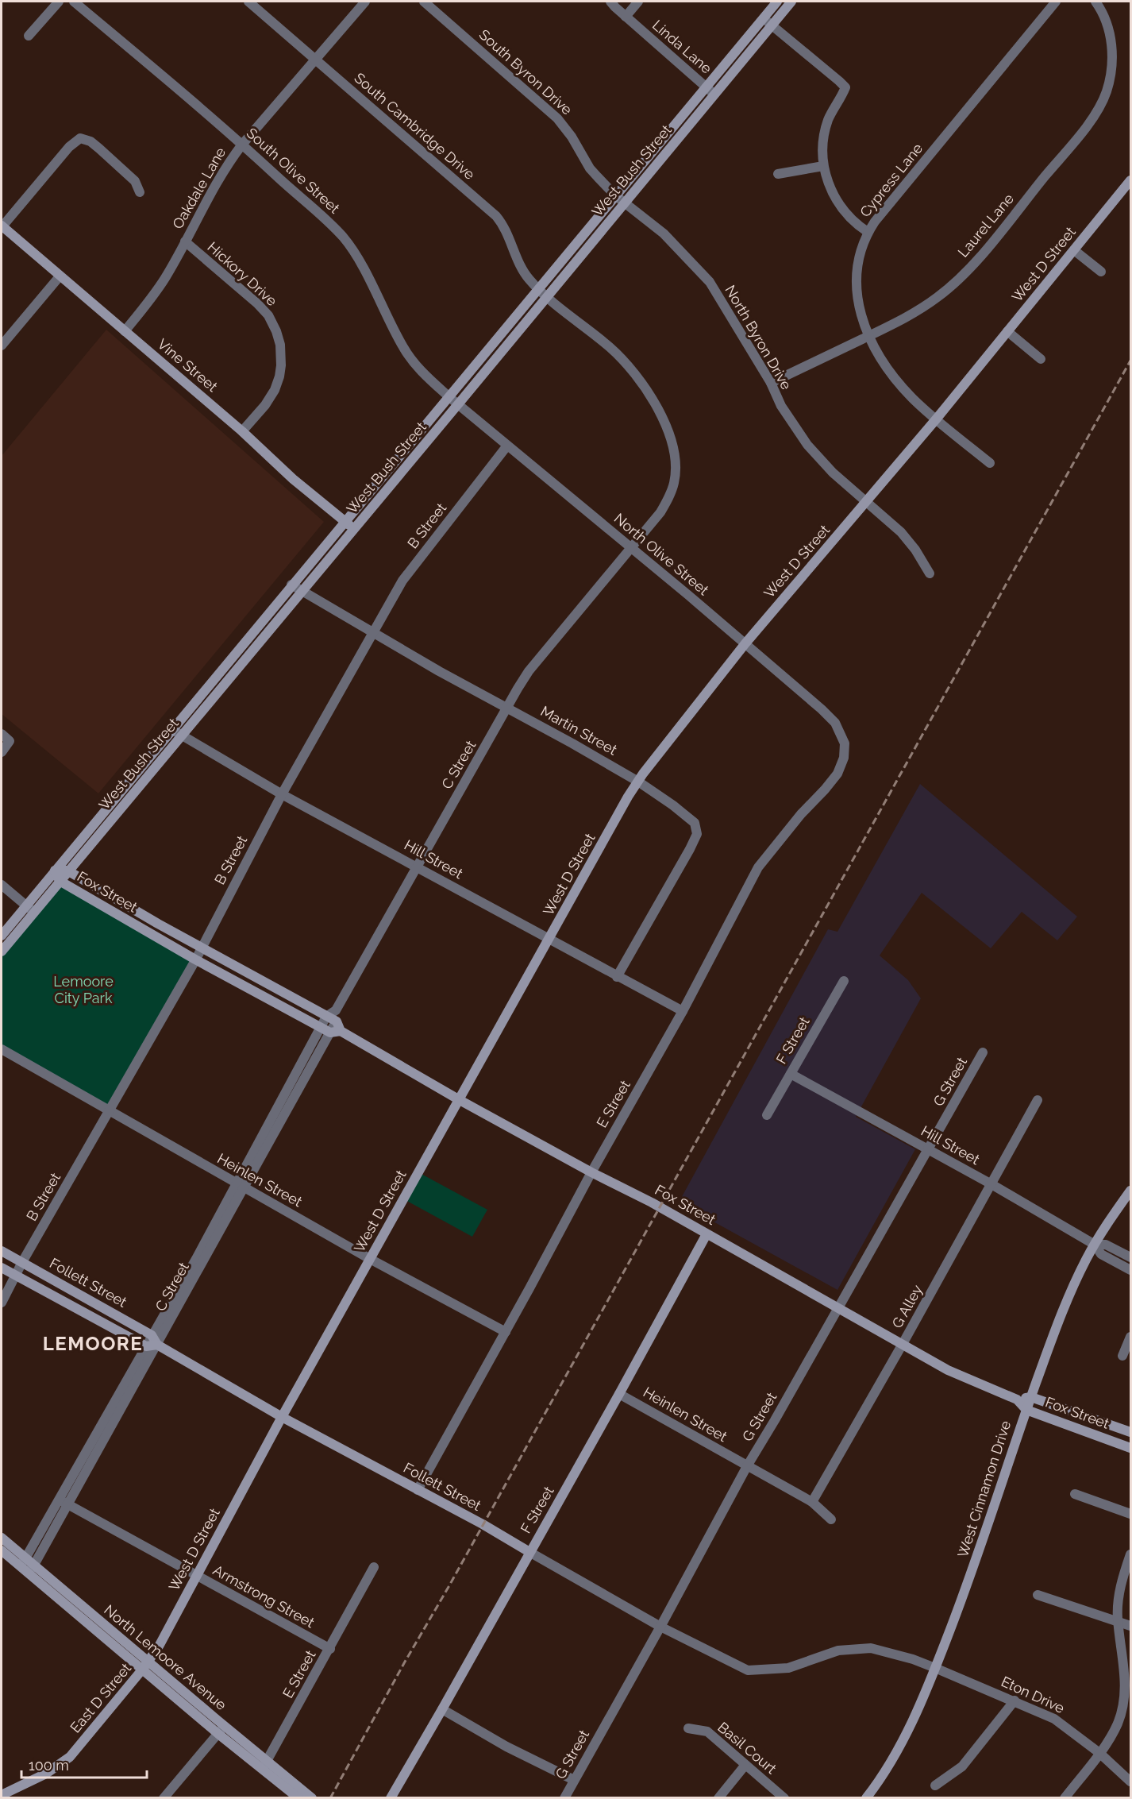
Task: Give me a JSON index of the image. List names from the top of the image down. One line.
{"streets":{"street":["Linda Lane","South Byron Drive","South Cambridge Drive","South Olive Street","West Bush Street","Cypress Lane","Oakdale Lane","Laurel Lane","West D Street","Hickory Drive","North Byron Drive","Vine Street","B Street","North Olive Street","Martin Street","C Street","Hill Street","Fox Street","F Street","G Street","E Street","Heinlen Street","Follett Street","G Alley","West Cinnamon Drive","Armstrong Street","North Lemoore Avenue","Eton Drive","East D Street","Basil Court"]},"crossings":[["Linda Lane","West Bush Street"],["South Byron Drive","West Bush Street"],["South Byron Drive","North Byron Drive"],["South Cambridge Drive","West Bush Street"],["South Cambridge Drive","Oakdale Lane"],["South Cambridge Drive","C Street"],["South Olive Street","West Bush Street"],["South Olive Street","Oakdale Lane"],["South Olive Street","North Olive Street"],["West Bush Street","North Byron Drive"],["West Bush Street","Vine Street"],["West Bush Street","North Olive Street"],["West Bush Street","Martin Street"],["West Bush Street","C Street"],["West Bush Street","Hill Street"],["West Bush Street","Fox Street"],["Cypress Lane","Laurel Lane"],["Cypress Lane","West D Street"],["Oakdale Lane","Hickory Drive"],["Oakdale Lane","Vine Street"],["Laurel Lane","North Byron Drive"],["West D Street","North Byron Drive"],["West D Street","North Olive Street"],["West D Street","Martin Street"],["West D Street","Hill Street"],["West D Street","Fox Street"],["West D Street","Heinlen Street"],["West D Street","Follett Street"],["West D Street","Armstrong Street"],["West D Street","North Lemoore Avenue"],["West D Street","East D Street"],["Hickory Drive","Vine Street"],["B Street","North Olive Street"],["B Street","Martin Street"],["B Street","Hill Street"],["B Street","Fox Street"],["B Street","Heinlen Street"],["B Street","Follett Street"],["North Olive Street","C Street"],["North Olive Street","E Street"],["Martin Street","C Street"],["Martin Street","Hill Street"],["C Street","Hill Street"],["C Street","Fox Street"],["C Street","Heinlen Street"],["C Street","Follett Street"],["C Street","Armstrong Street"],["C Street","North Lemoore Avenue"],["Hill Street","F Street"],["Hill Street","G Street"],["Hill Street","E Street"],["Hill Street","G Alley"],["Hill Street","West Cinnamon Drive"],["Fox Street","F Street"],["Fox Street","G Street"],["Fox Street","E Street"],["Fox Street","G Alley"],["Fox Street","West Cinnamon Drive"],["F Street","Heinlen Street"],["F Street","Follett Street"],["G Street","Heinlen Street"],["G Street","Follett Street"],["E Street","Heinlen Street"],["E Street","Follett Street"],["E Street","Armstrong Street"],["E Street","North Lemoore Avenue"],["Heinlen Street","G Alley"],["Follett Street","Eton Drive"],["West Cinnamon Drive","Eton Drive"],["North Lemoore Avenue","East D Street"]],"districts":["LEMOORE"],"parks":["Lemoore City Park"],"scale_bar":"100 m"}
